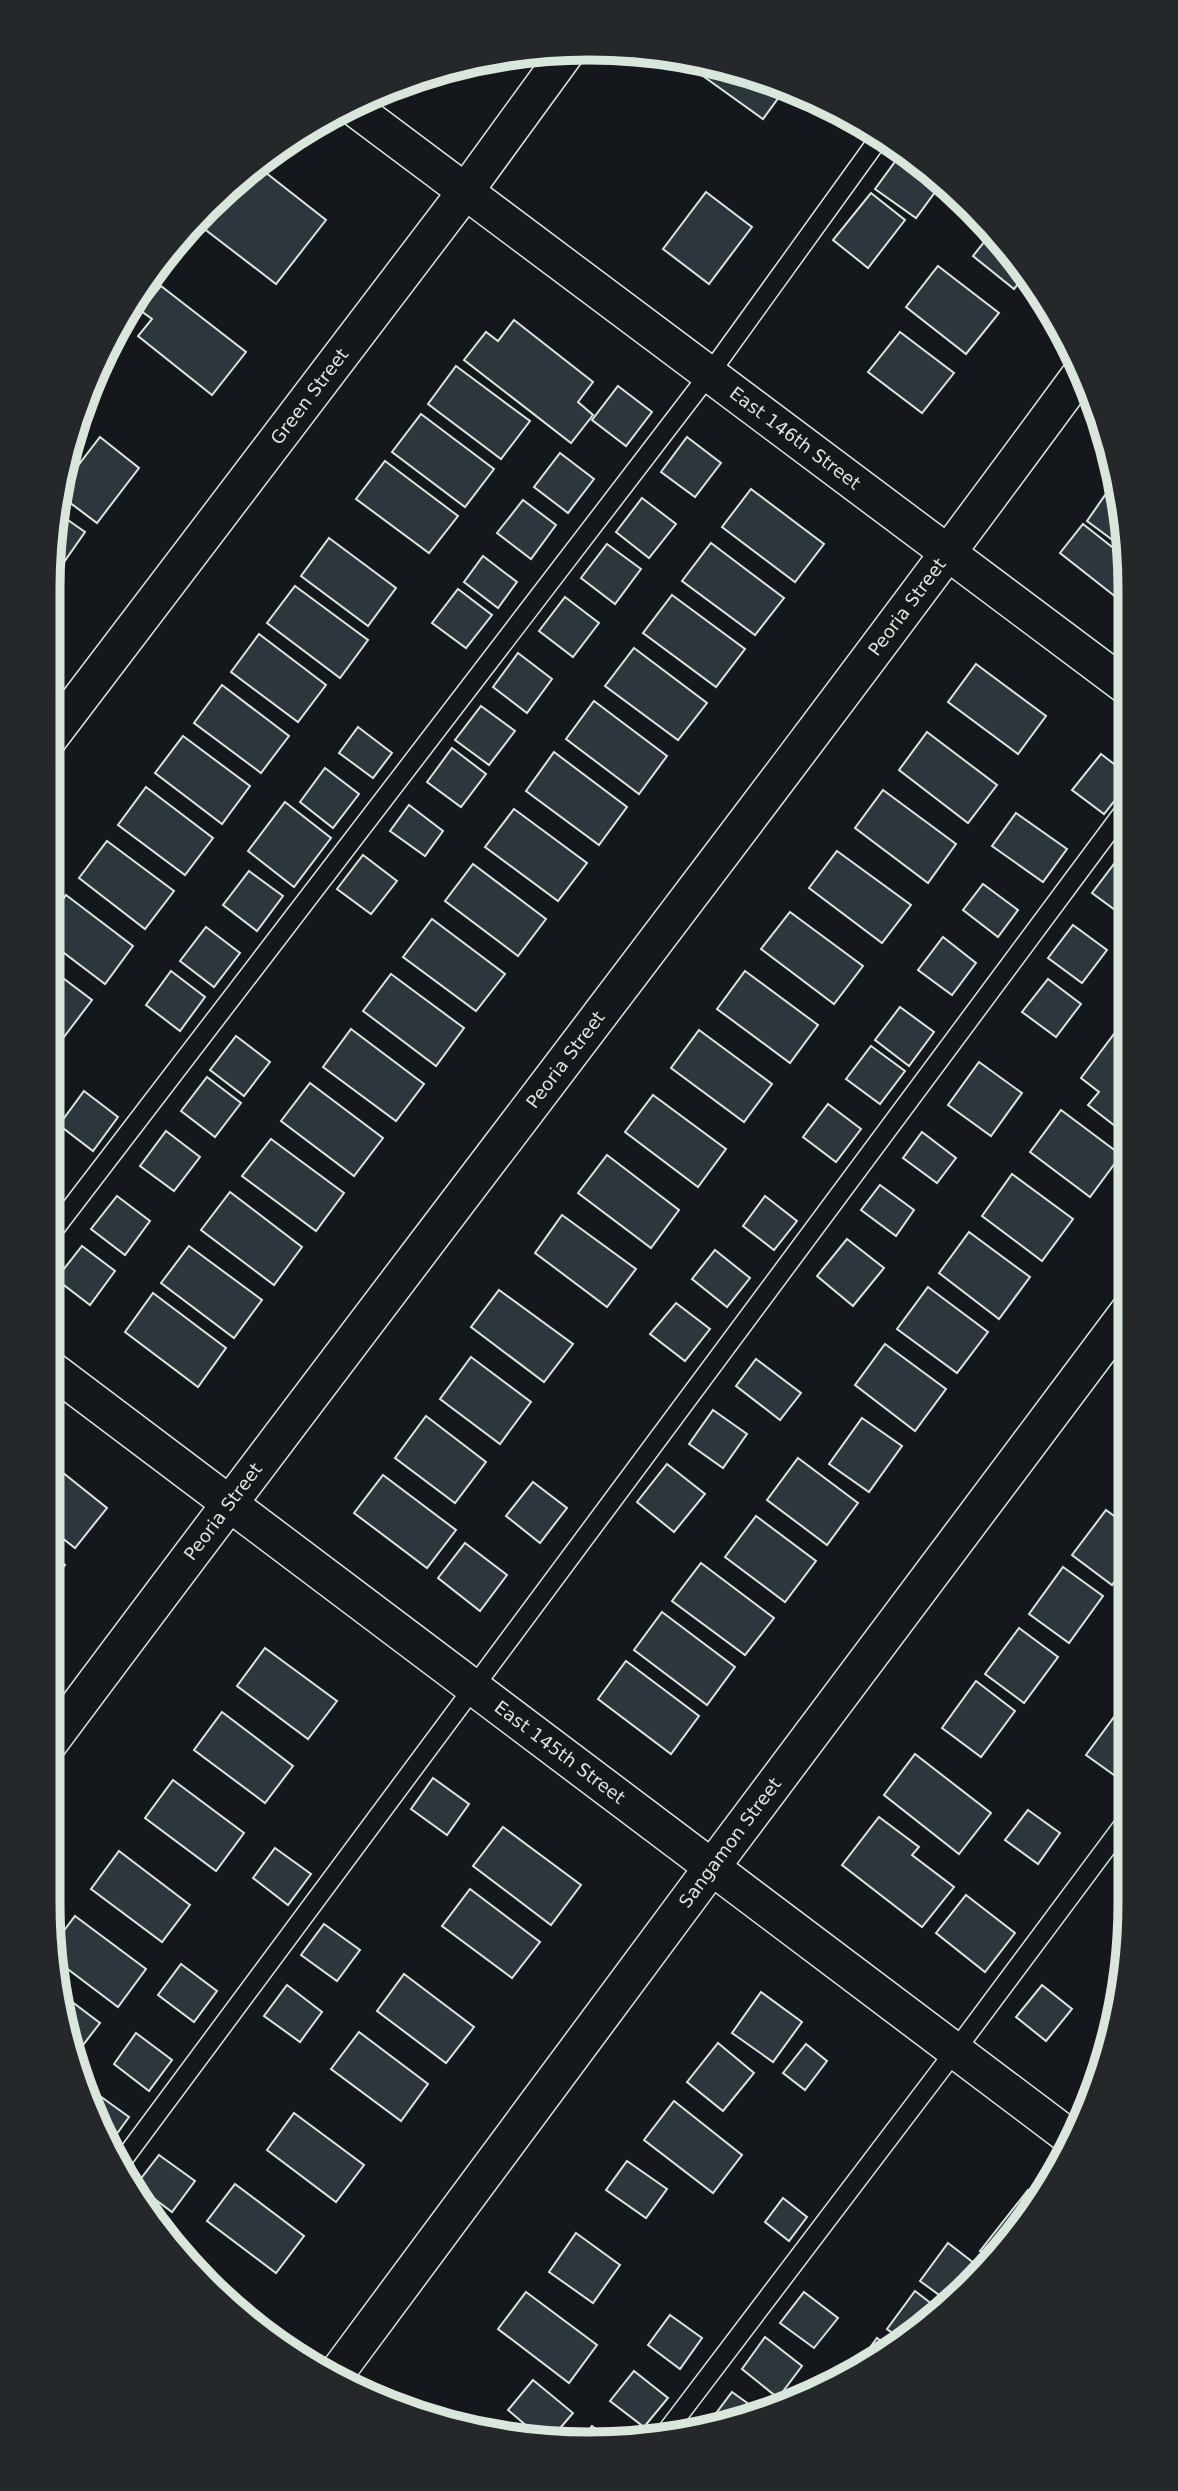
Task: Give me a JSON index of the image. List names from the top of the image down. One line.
{"streets":{"street":["Green Street","East 146th Street","Peoria Street","East 145th Street","Sangamon Street"]},"crossings":[["Green Street","East 146th Street"],["East 146th Street","Peoria Street"],["Peoria Street","East 145th Street"],["East 145th Street","Sangamon Street"]]}
